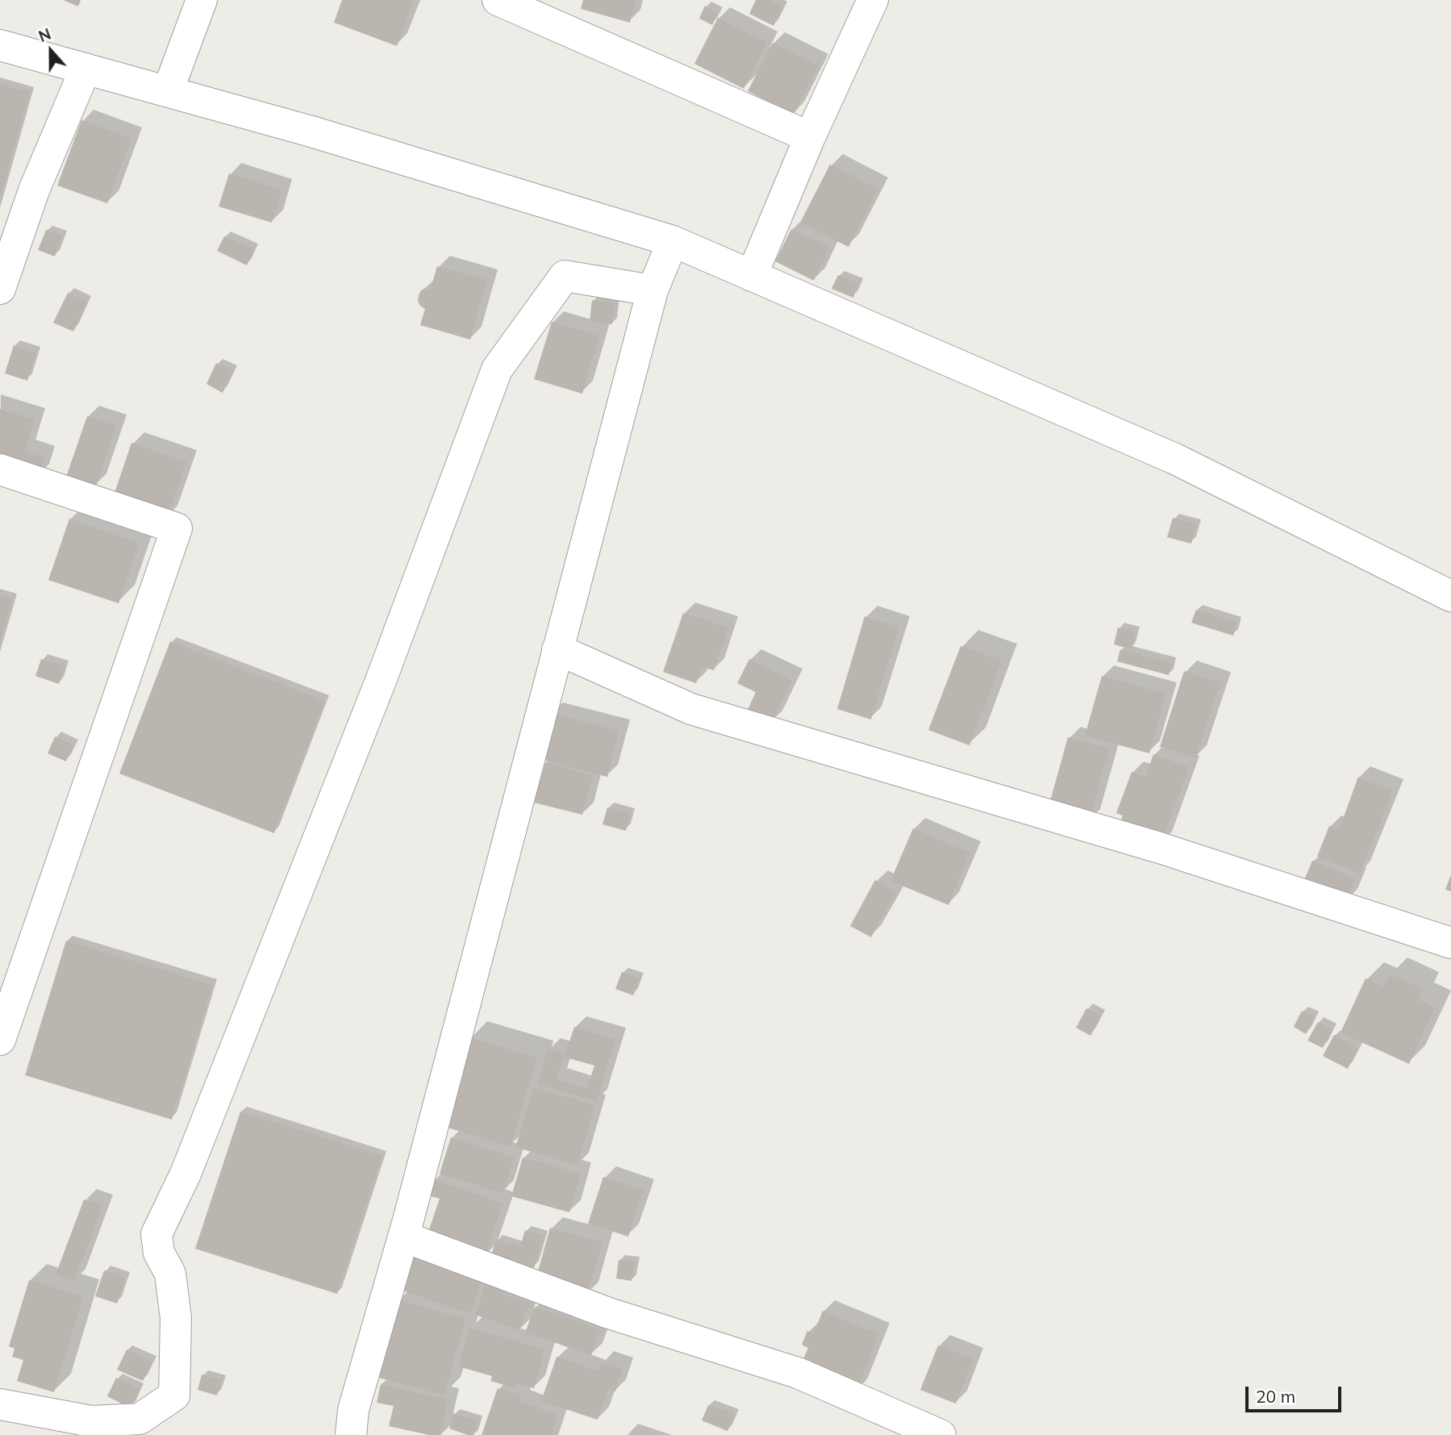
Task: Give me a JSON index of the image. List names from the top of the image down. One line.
{"scale_bar":"20 m","north":"top"}
